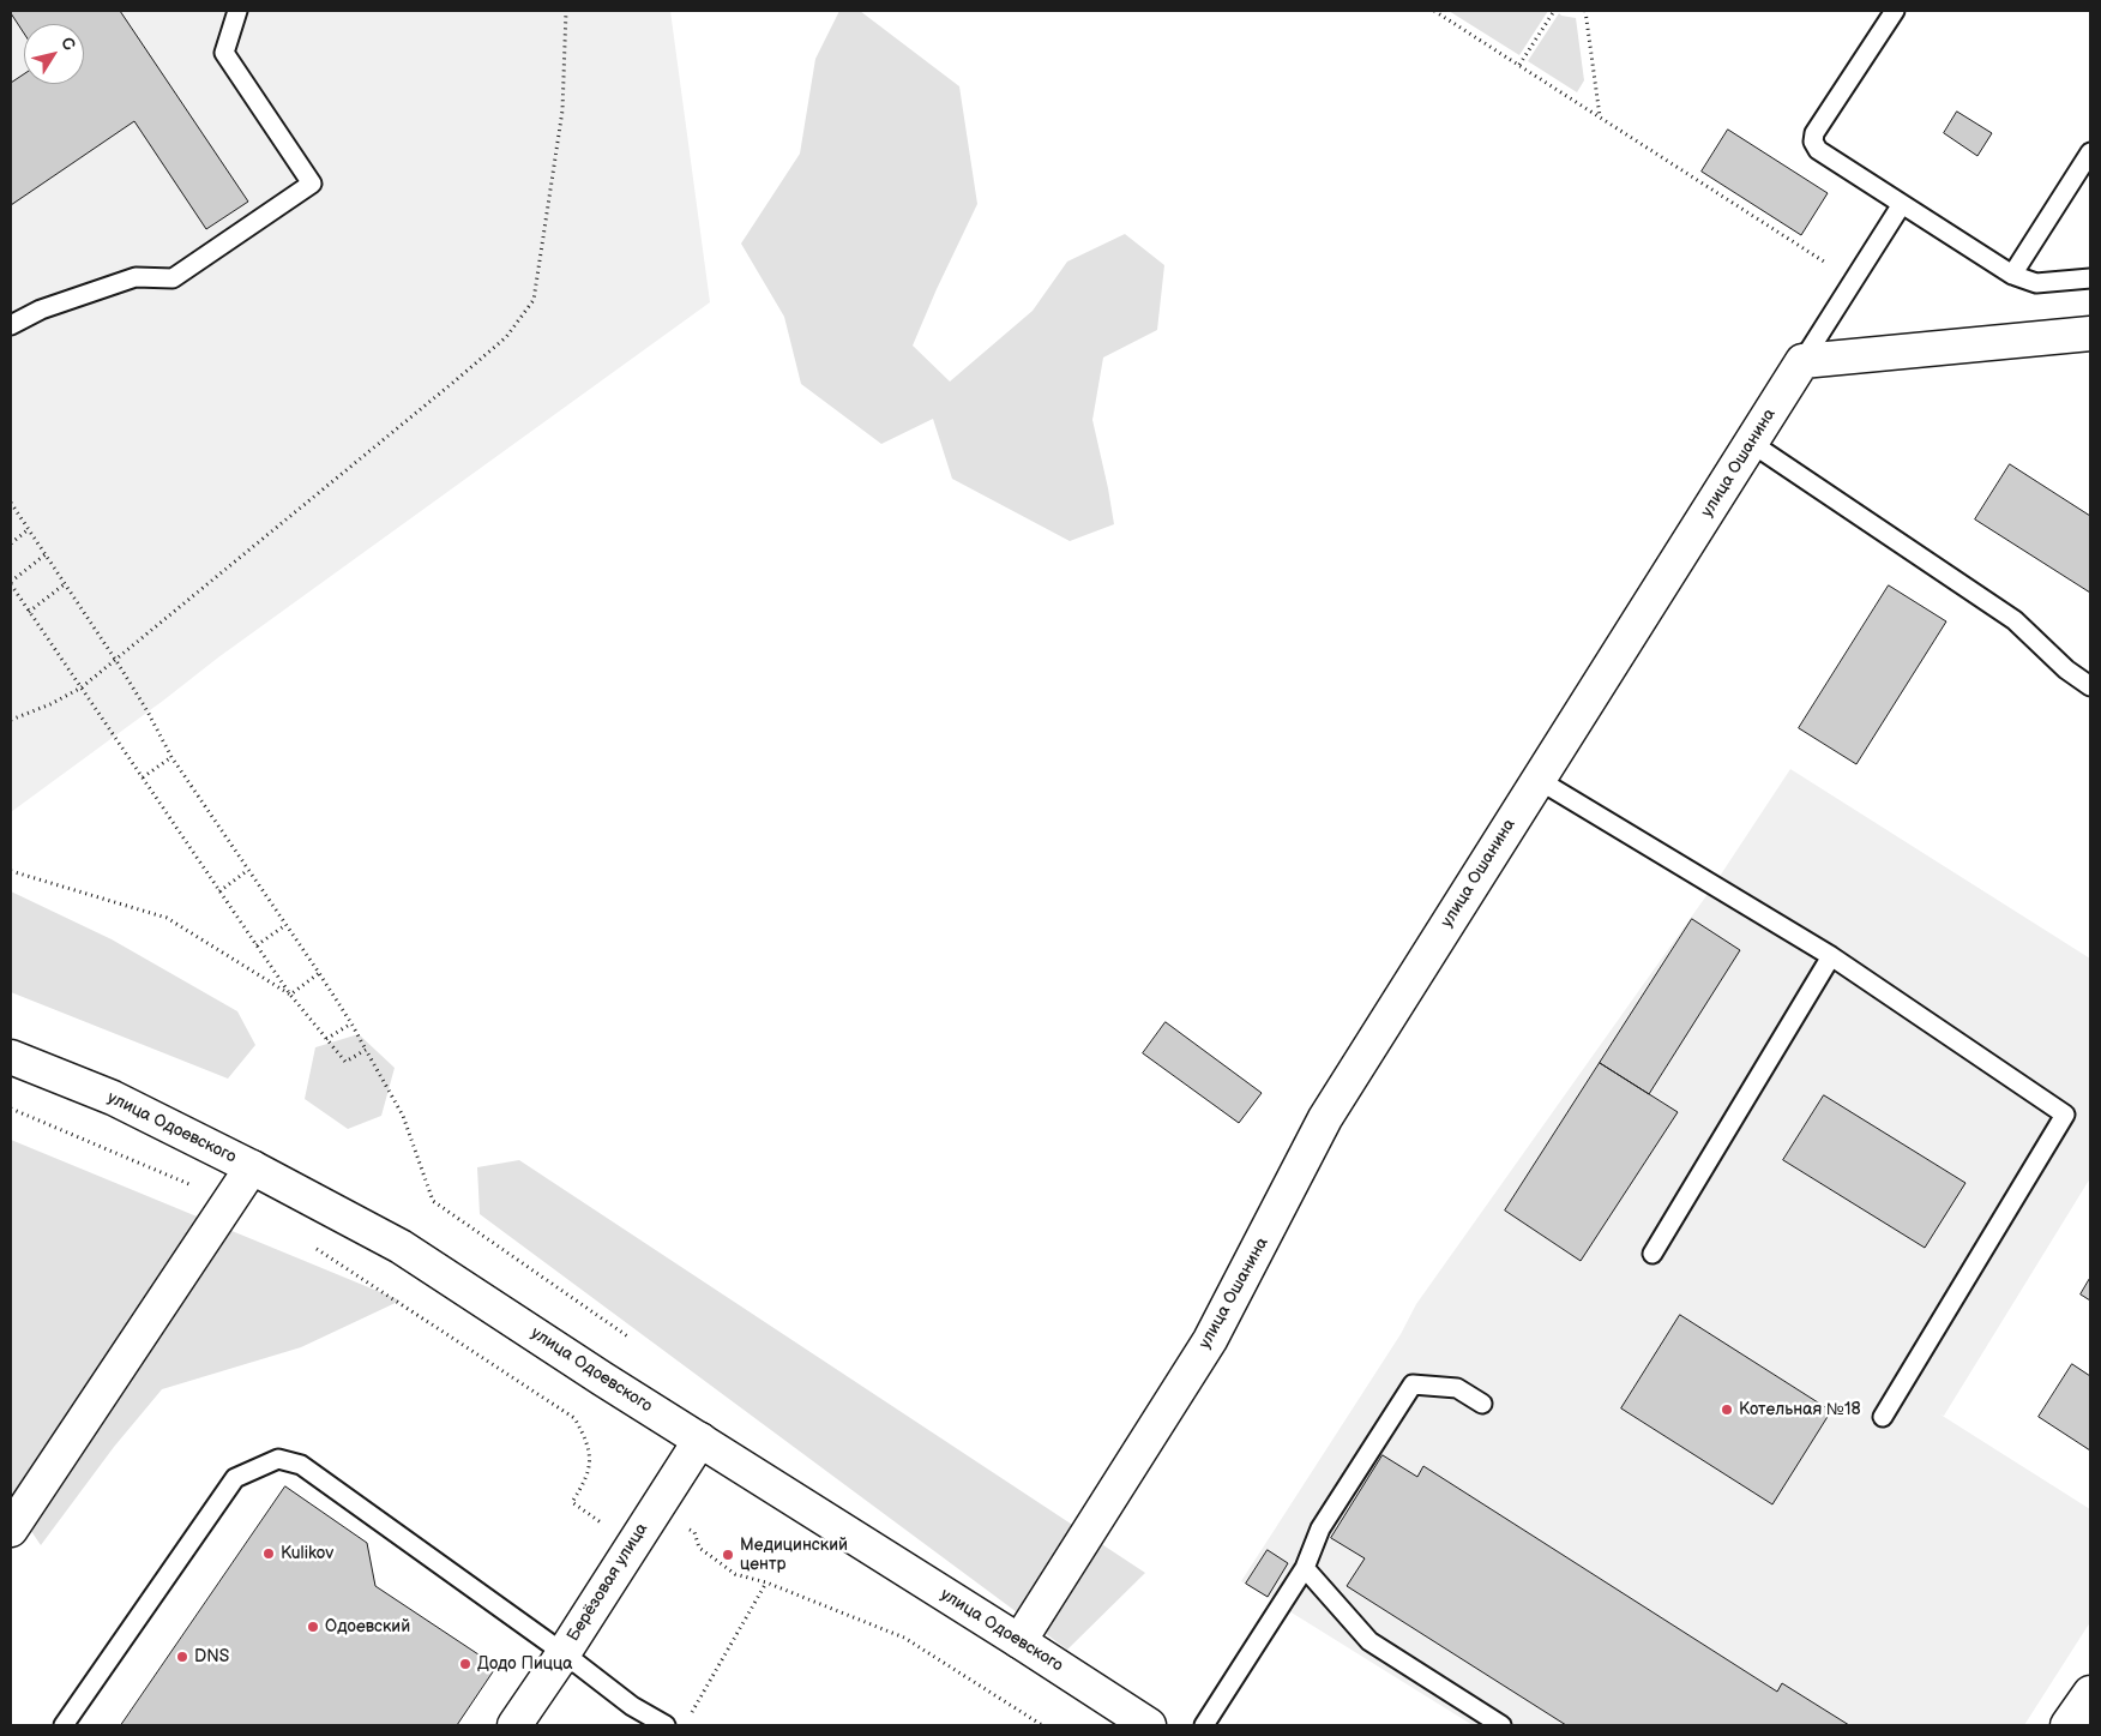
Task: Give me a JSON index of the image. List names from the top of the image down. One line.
{"streets":{"street":["улица Ошанина","улица Одоевского","Берёзовая улица"]},"crossings":[["улица Ошанина","улица Одоевского"],["улица Одоевского","Берёзовая улица"]],"places":["Котельная №18","Kulikov","Медицинский центр","Одоевский","DNS","Додо Пицца"],"north":"top right"}
